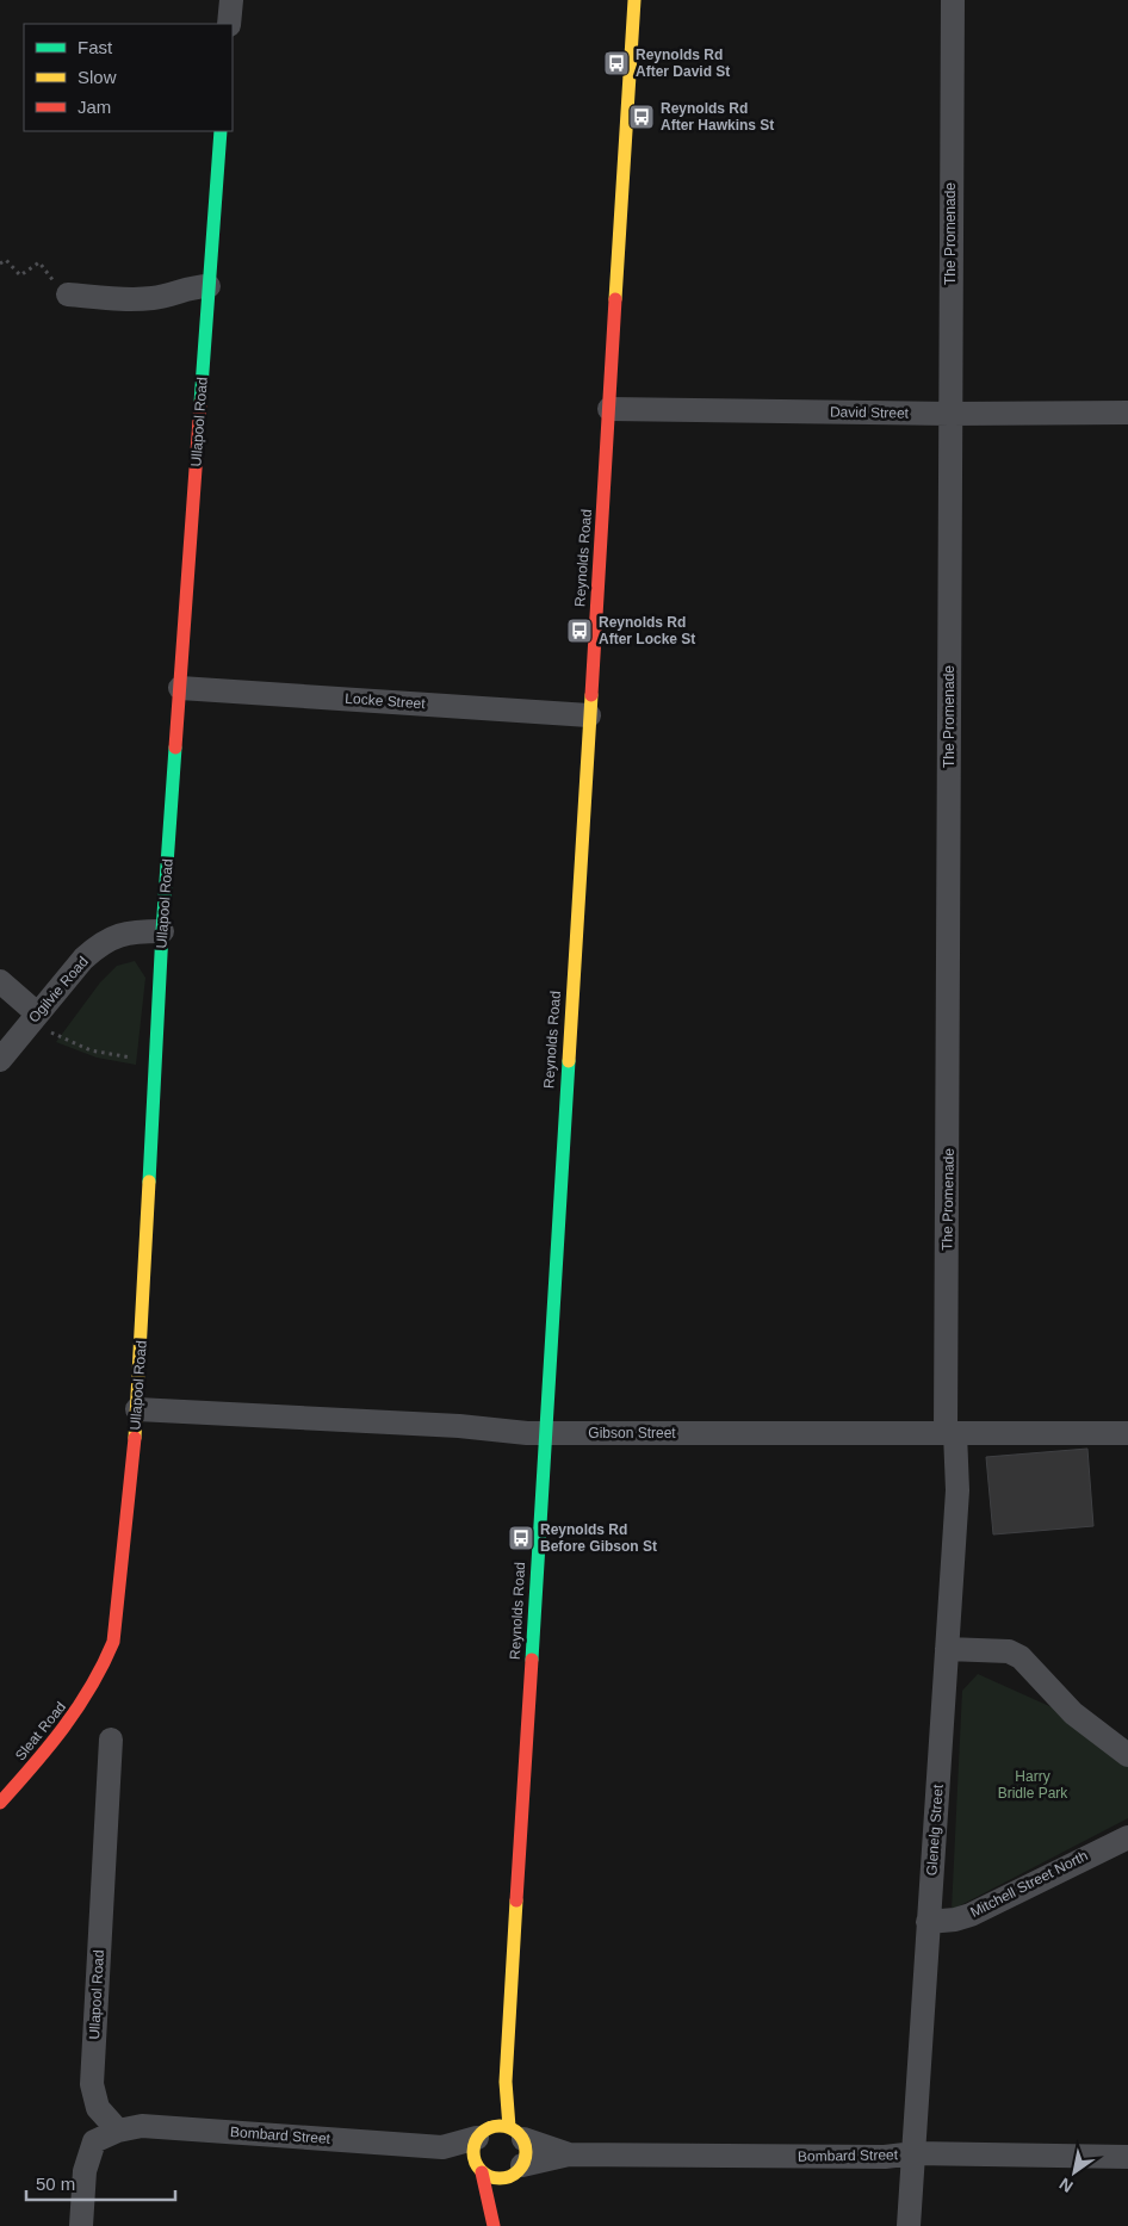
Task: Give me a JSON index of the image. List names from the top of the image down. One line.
{"streets":{"street":["The Promenade","David Street","Ullapool Road","Reynolds Road","Locke Street","Ogilvie Road","Gibson Street","Sleat Road","Glenelg Street","Mitchell Street North","Bombard Street"]},"crossings":[["The Promenade","David Street"],["The Promenade","Gibson Street"],["The Promenade","Glenelg Street"],["David Street","Reynolds Road"],["Ullapool Road","Locke Street"],["Ullapool Road","Ogilvie Road"],["Ullapool Road","Gibson Street"],["Ullapool Road","Sleat Road"],["Ullapool Road","Bombard Street"],["Reynolds Road","Locke Street"],["Reynolds Road","Gibson Street"],["Reynolds Road","Bombard Street"],["Gibson Street","Glenelg Street"],["Glenelg Street","Mitchell Street North"],["Glenelg Street","Bombard Street"]],"parks":["Harry Bridle Park"],"places":{"bus stop":["Reynolds Rd After David St","Reynolds Rd After Hawkins St","Reynolds Rd After Locke St","Reynolds Rd Before Gibson St"]},"legend":["Fast","Slow","Jam"],"scale_bar":"50 m","north":"bottom left"}
